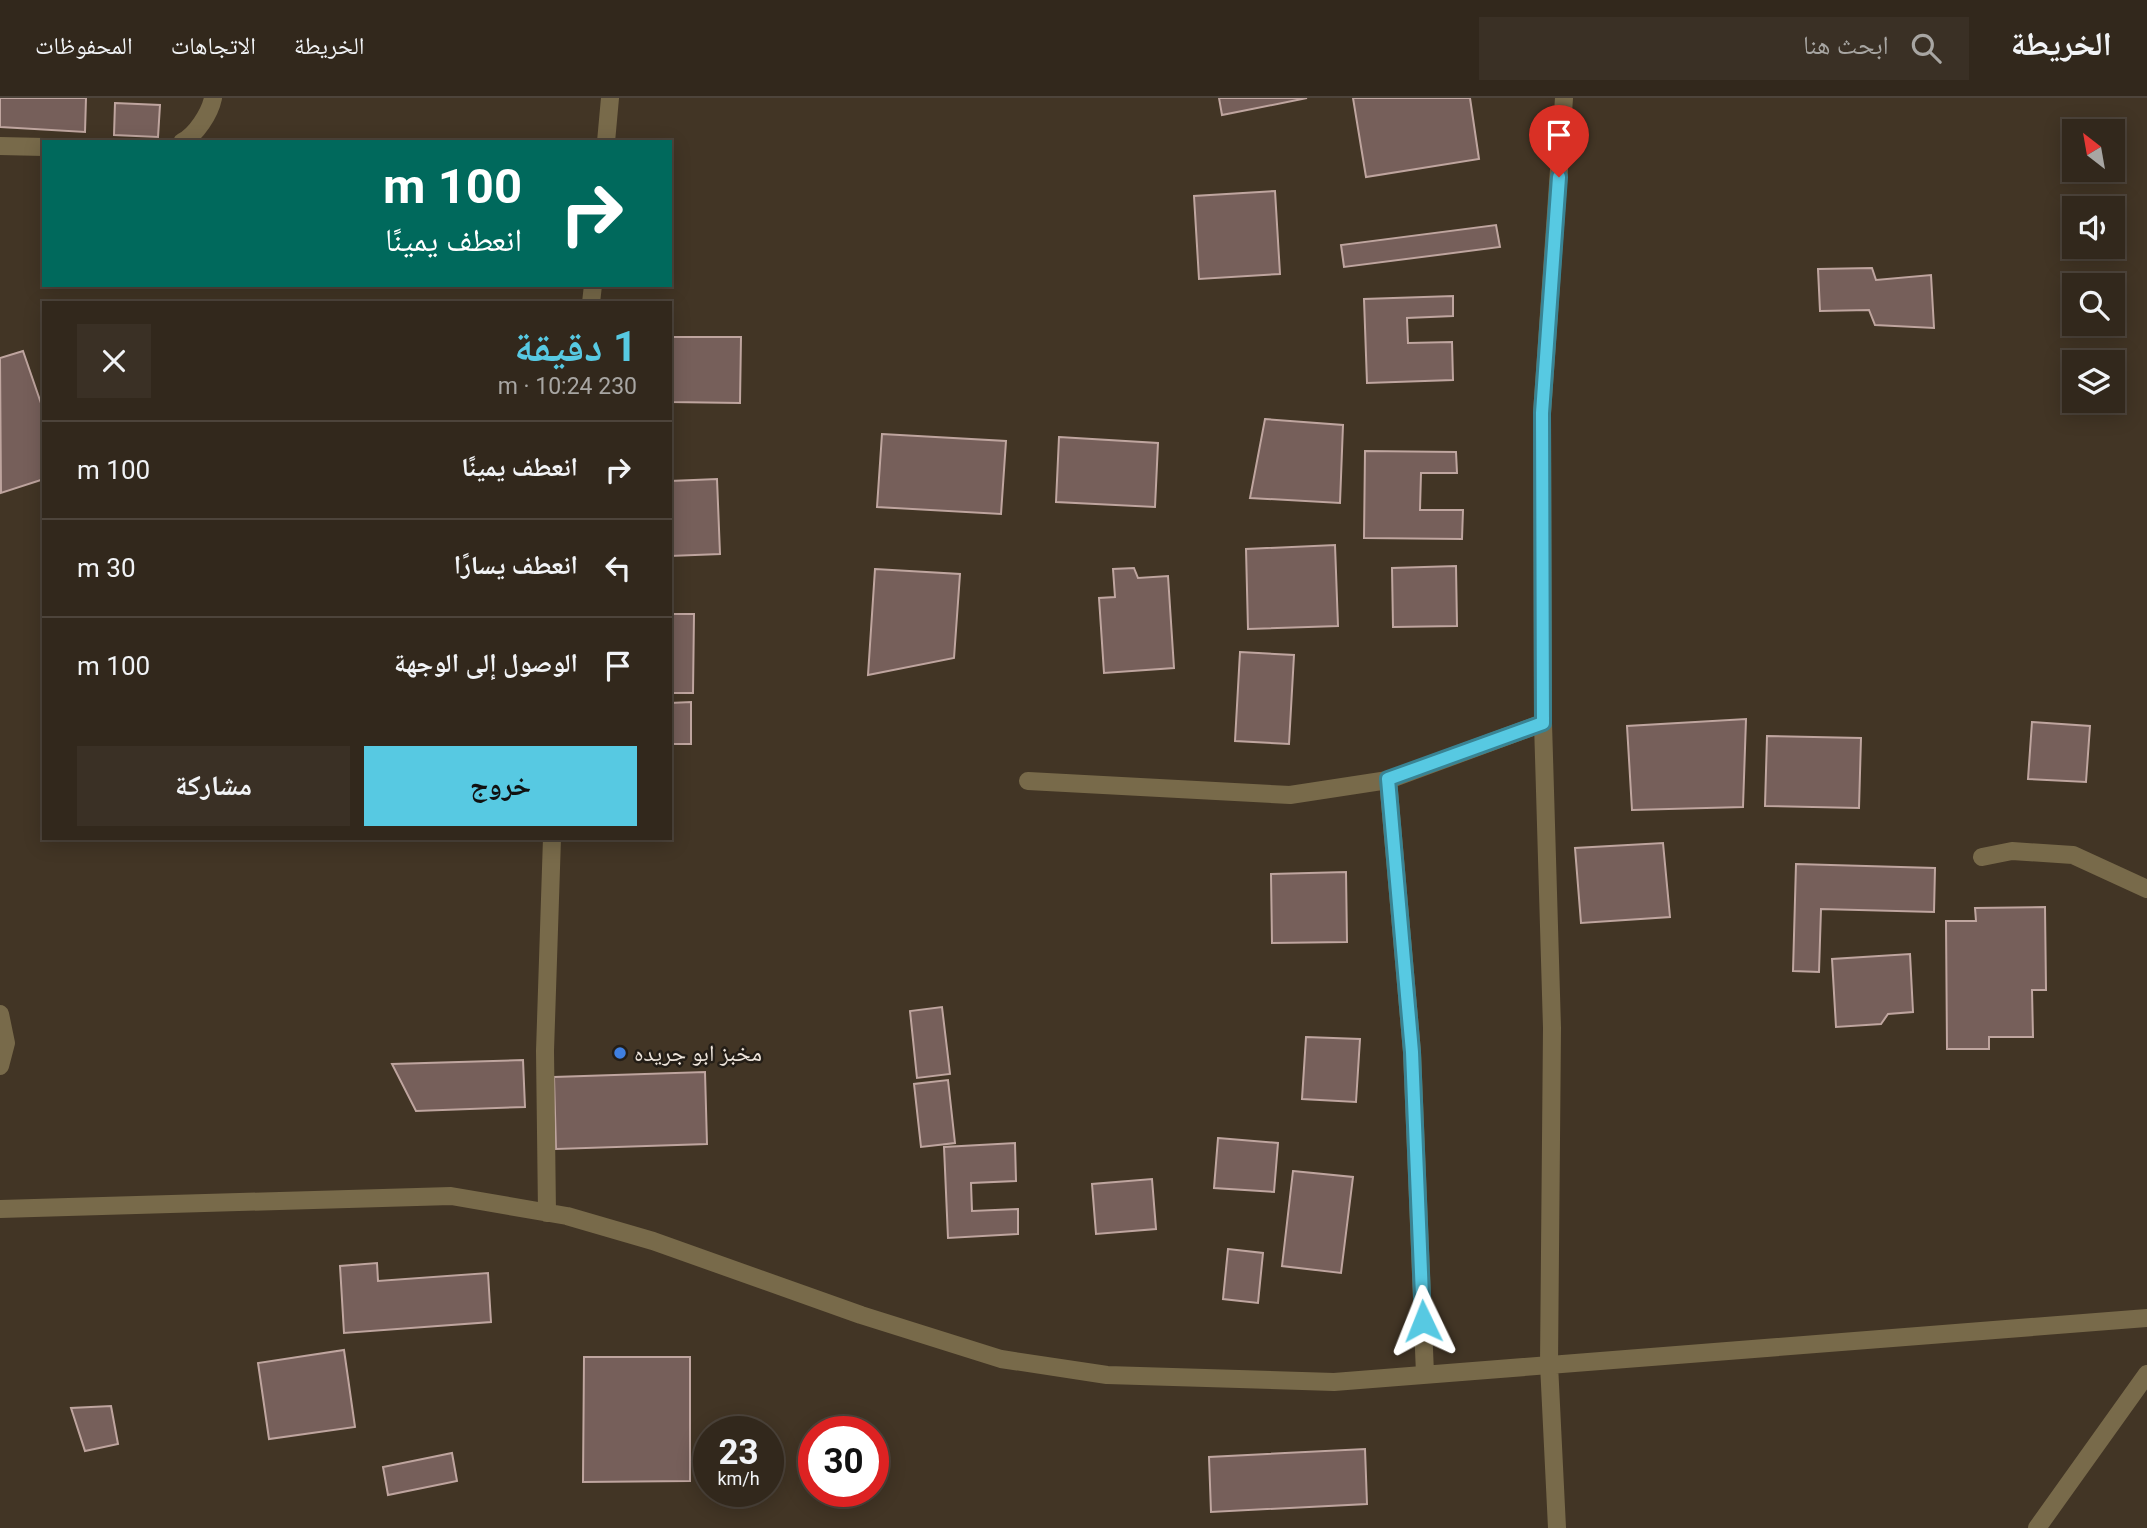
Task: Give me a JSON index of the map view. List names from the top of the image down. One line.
{"places":["مخبز ابو جريده"],"north":"top left","page":{"header":"الخريطة","search":"ابحث هنا","nav":["الخريطة","الاتجاهات","المحفوظات"],"turn":["100 m","انعطف يمينًا"],"heading":["1 دقيقة","230 m · 10:24"],"list":[{"name":"انعطف يمينًا","value":"100 m"},{"name":"انعطف يسارًا","value":"30 m"},{"name":"الوصول إلى الوجهة","value":"100 m"}],"buttons":["خروج","مشاركة"],"speed":"23 km/h","limit":"30"}}
